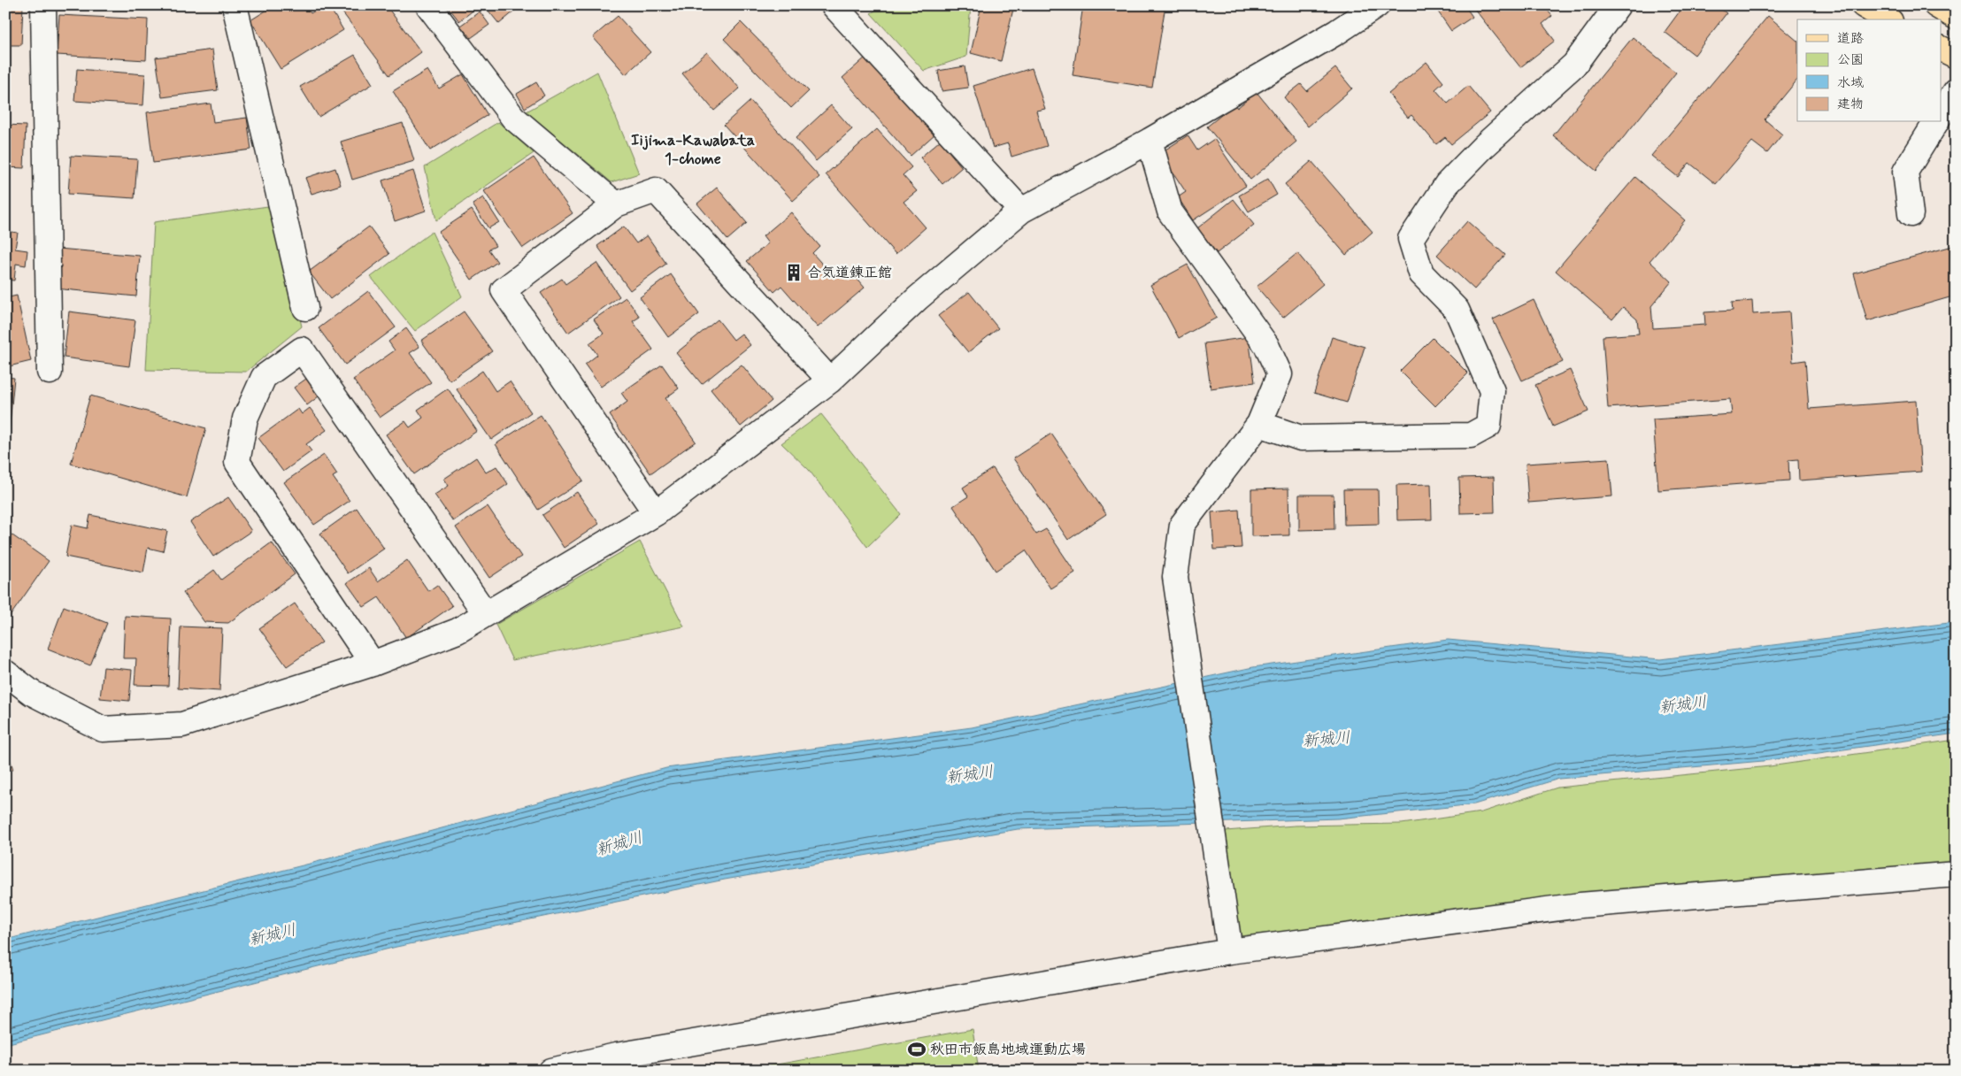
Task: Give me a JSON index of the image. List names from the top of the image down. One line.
{"districts":["Iijima-Kawabata 1-chome"],"water":["新城川"],"places":{"building":["合気道錬正館"],"sports":["秋田市飯島地域運動広場"]},"legend":["道路","公園","水域","建物"]}
